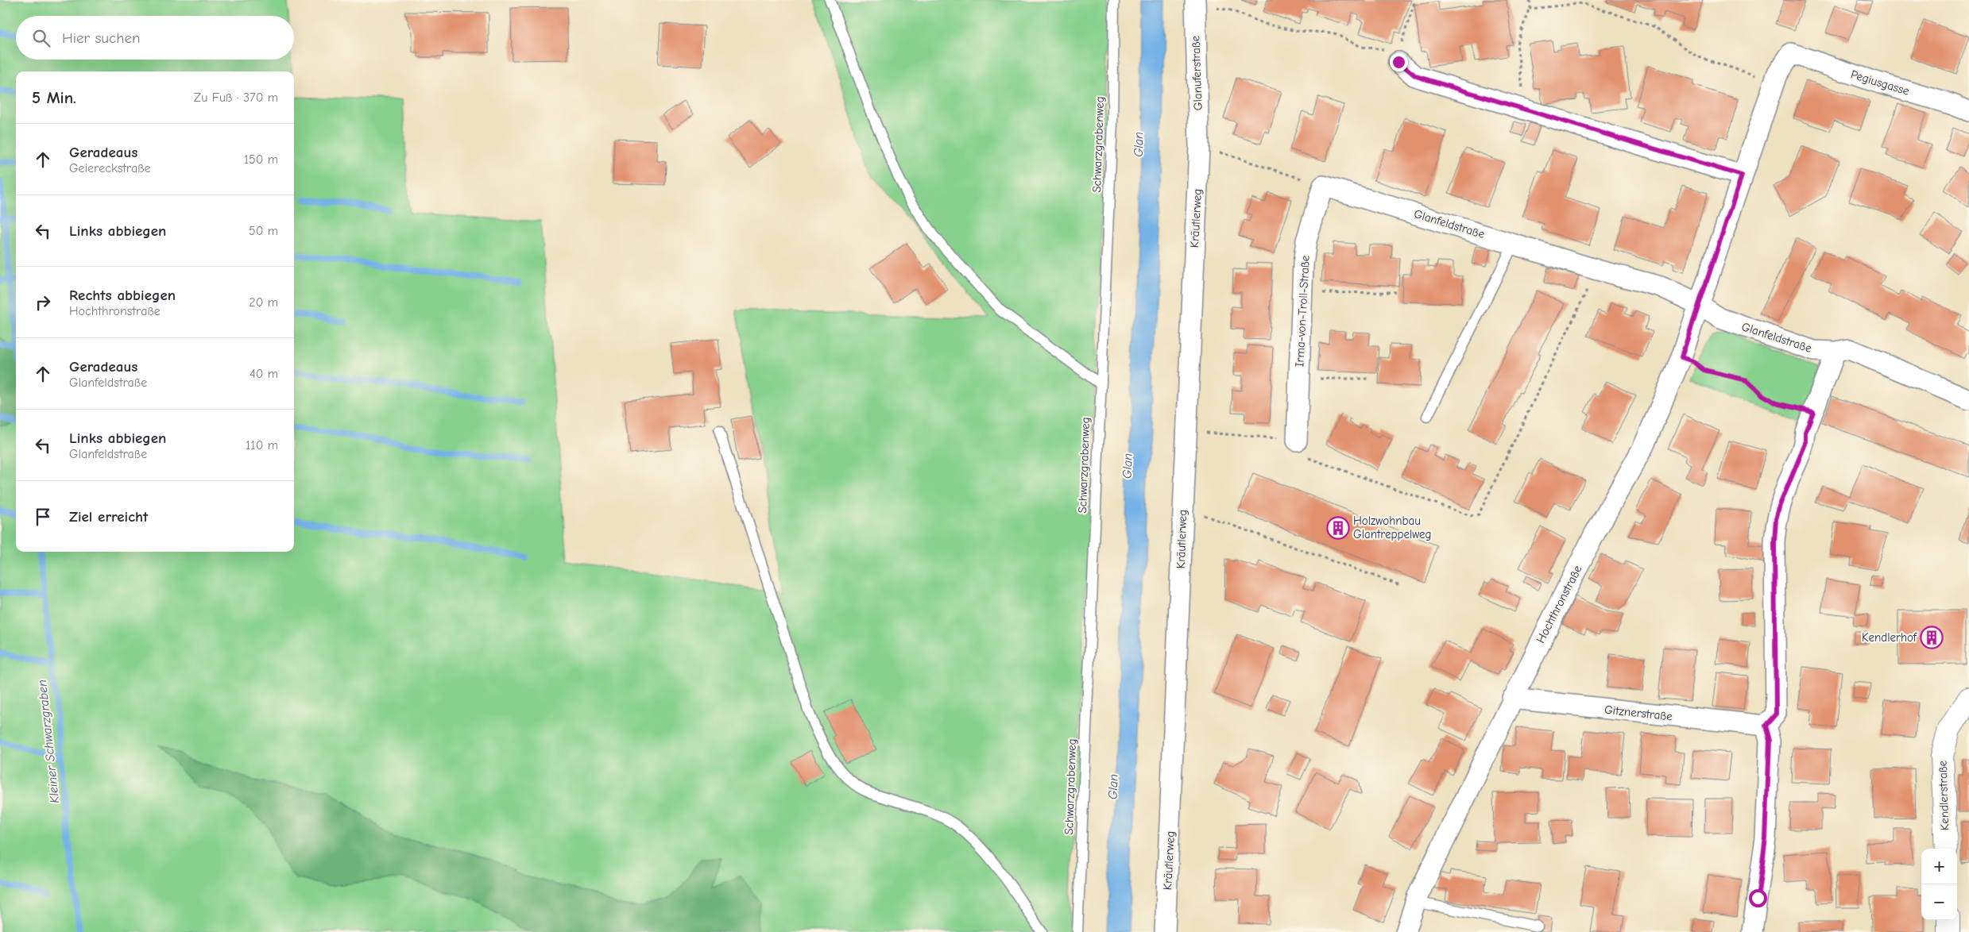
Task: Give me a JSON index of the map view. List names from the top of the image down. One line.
{"streets":{"street":["Glanuferstraße","Pegiusgasse","Kräutlerweg","Glanfeldstraße","Irma-von-Troll-Straße","Hochthronstraße","Gitznerstraße","Kendlerstraße"],"lane":["Schwarzgrabenweg"]},"crossings":[["Glanuferstraße","Kräutlerweg"],["Glanfeldstraße","Irma-von-Troll-Straße"],["Glanfeldstraße","Hochthronstraße"],["Hochthronstraße","Gitznerstraße"]],"water":["Glan","Kleiner Schwarzgraben"],"places":{"building":["Holzwohnbau Glantreppelweg","Kendlerhof"]},"page":{"search":"Hier suchen","heading":["5 Min.","Zu Fuß · 370 m"],"list":[["Geradeaus","Geiereckstraße","150 m"],["Links abbiegen","50 m"],["Rechts abbiegen","Hochthronstraße","20 m"],["Geradeaus","Glanfeldstraße","40 m"],["Links abbiegen","Glanfeldstraße","110 m"],"Ziel erreicht"],"map_buttons":["+","−"]}}
